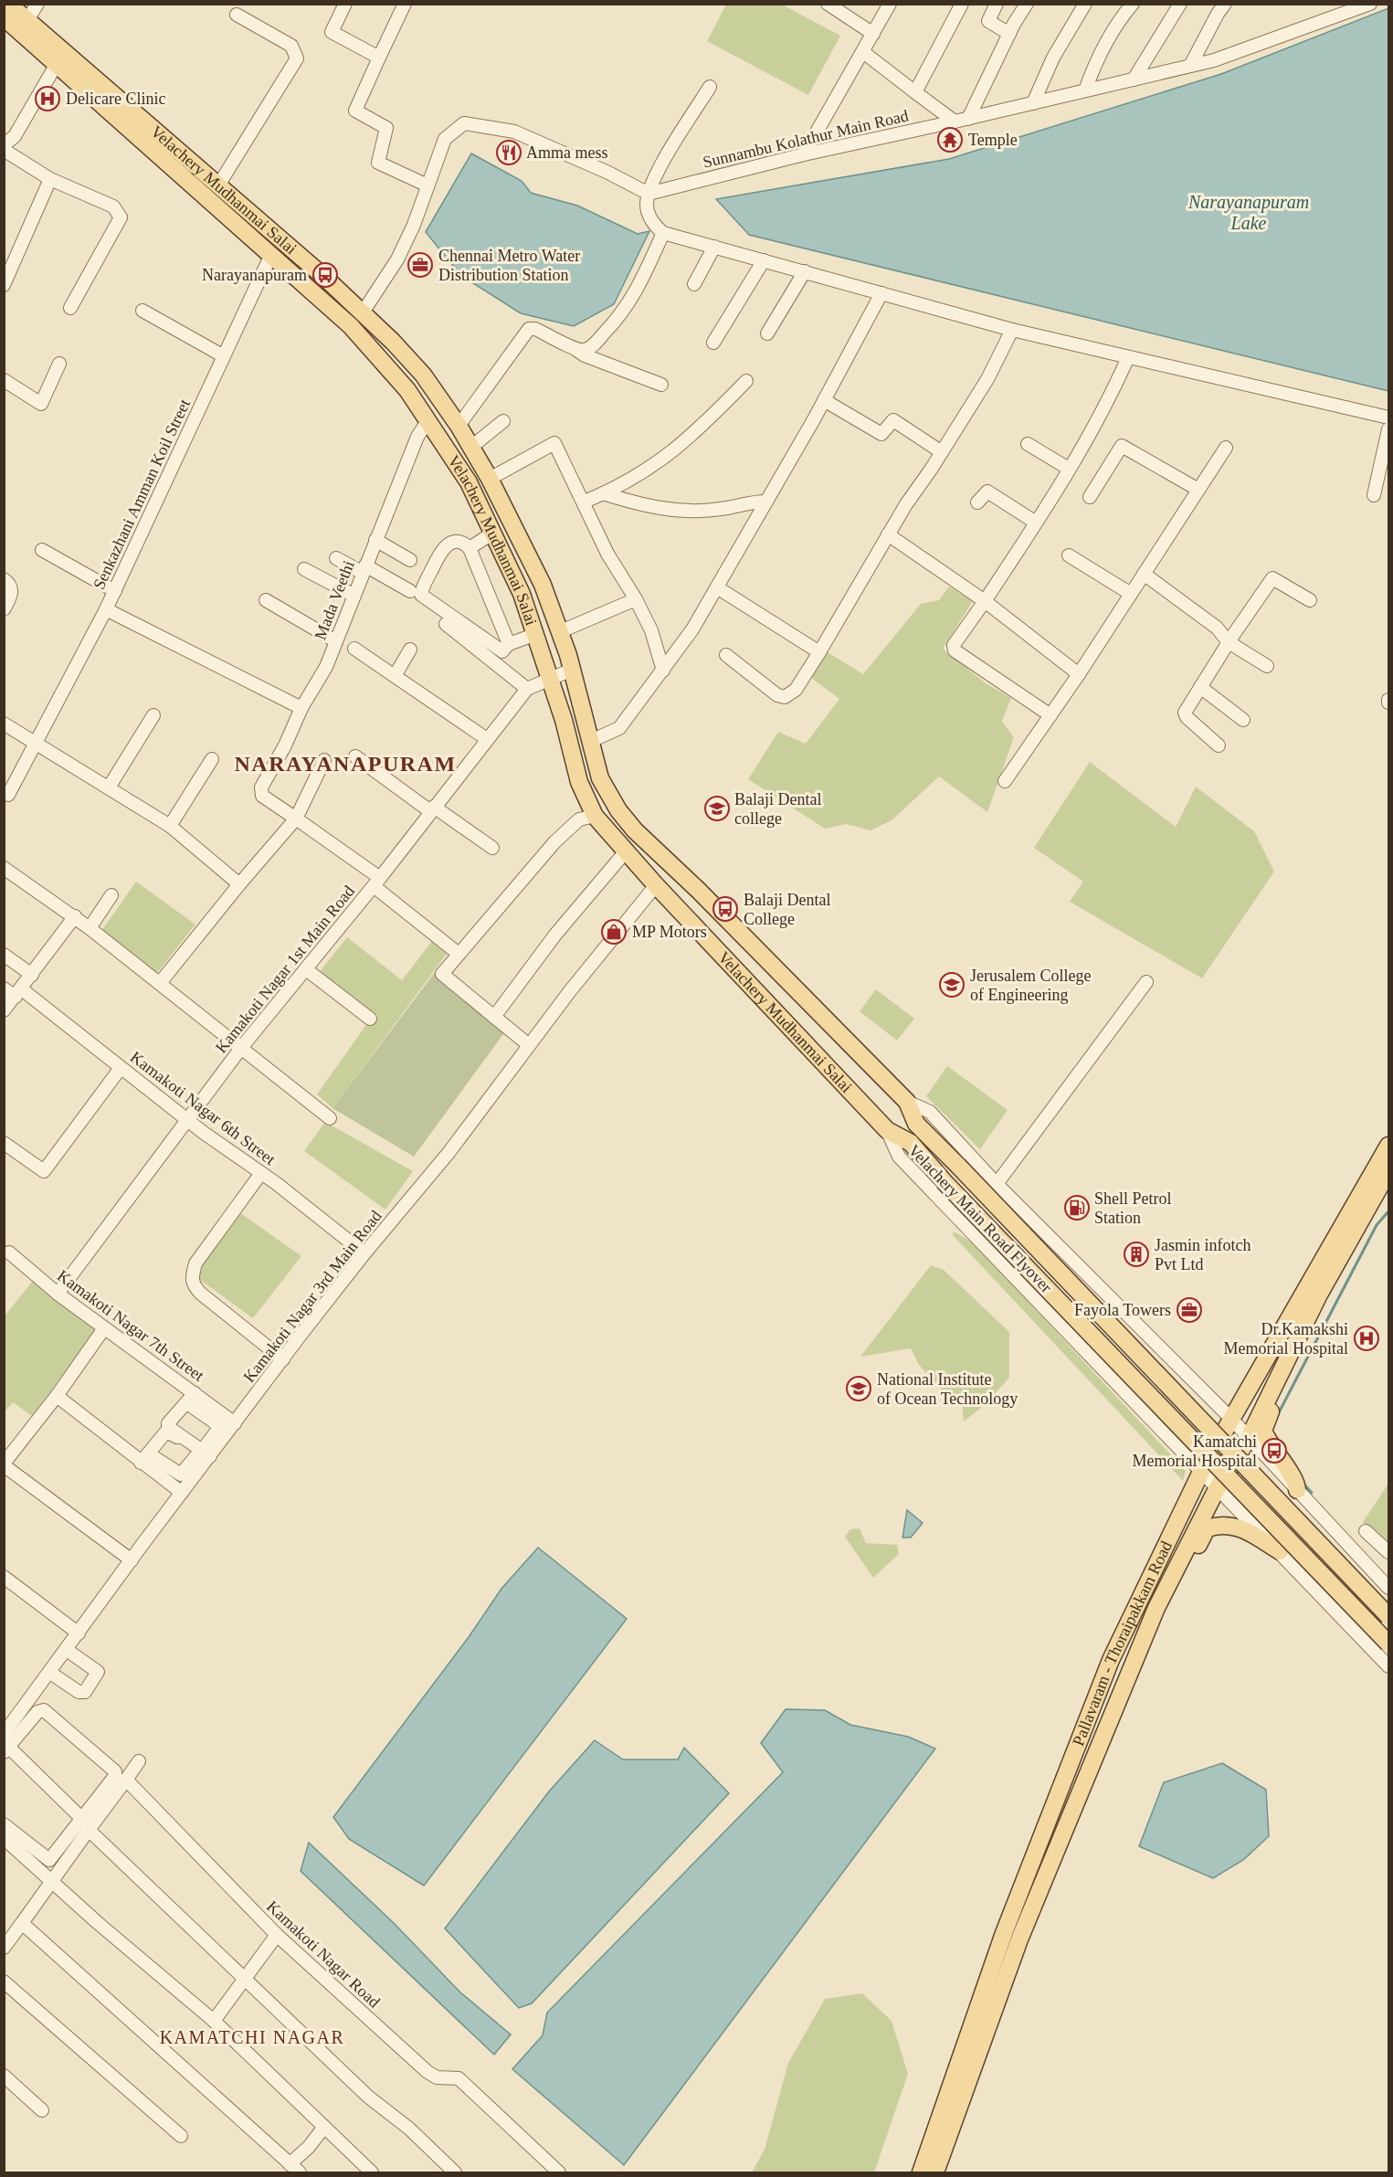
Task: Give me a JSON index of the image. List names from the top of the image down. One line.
{"streets":{"main road":["Velachery Mudhanmai Salai","Velachery Main Road Flyover","Pallavaram - Thoraipakkam Road"],"street":["Sunnambu Kolathur Main Road","Senkazhani Amman Koil Street","Mada Veethi","Kamakoti Nagar 1st Main Road","Kamakoti Nagar 6th Street","Kamakoti Nagar 3rd Main Road","Kamakoti Nagar 7th Street","Kamakoti Nagar Road"]},"crossings":[["Velachery Mudhanmai Salai","Senkazhani Amman Koil Street"],["Velachery Mudhanmai Salai","Mada Veethi"],["Velachery Mudhanmai Salai","Kamakoti Nagar 1st Main Road"],["Velachery Mudhanmai Salai","Velachery Main Road Flyover"],["Velachery Mudhanmai Salai","Kamakoti Nagar 3rd Main Road"],["Kamakoti Nagar 1st Main Road","Kamakoti Nagar 6th Street"],["Kamakoti Nagar 1st Main Road","Kamakoti Nagar 7th Street"],["Kamakoti Nagar 6th Street","Kamakoti Nagar 3rd Main Road"],["Kamakoti Nagar 3rd Main Road","Kamakoti Nagar 7th Street"]],"districts":["NARAYANAPURAM","KAMATCHI NAGAR"],"water":["Narayanapuram Lake"],"places":{"hospital":["Delicare Clinic","Dr.Kamakshi Memorial Hospital"],"temple":["Temple"],"restaurant":["Amma mess"],"office":["Chennai Metro Water Distribution Station","Fayola Towers"],"bus stop":["Narayanapuram","Balaji Dental College","Kamatchi Memorial Hospital"],"school or university":["Balaji Dental college","Jerusalem College of Engineering","National Institute of Ocean Technology"],"shop":["MP Motors"],"fuel station":["Shell Petrol Station"],"building":["Jasmin infotch Pvt Ltd"]}}
